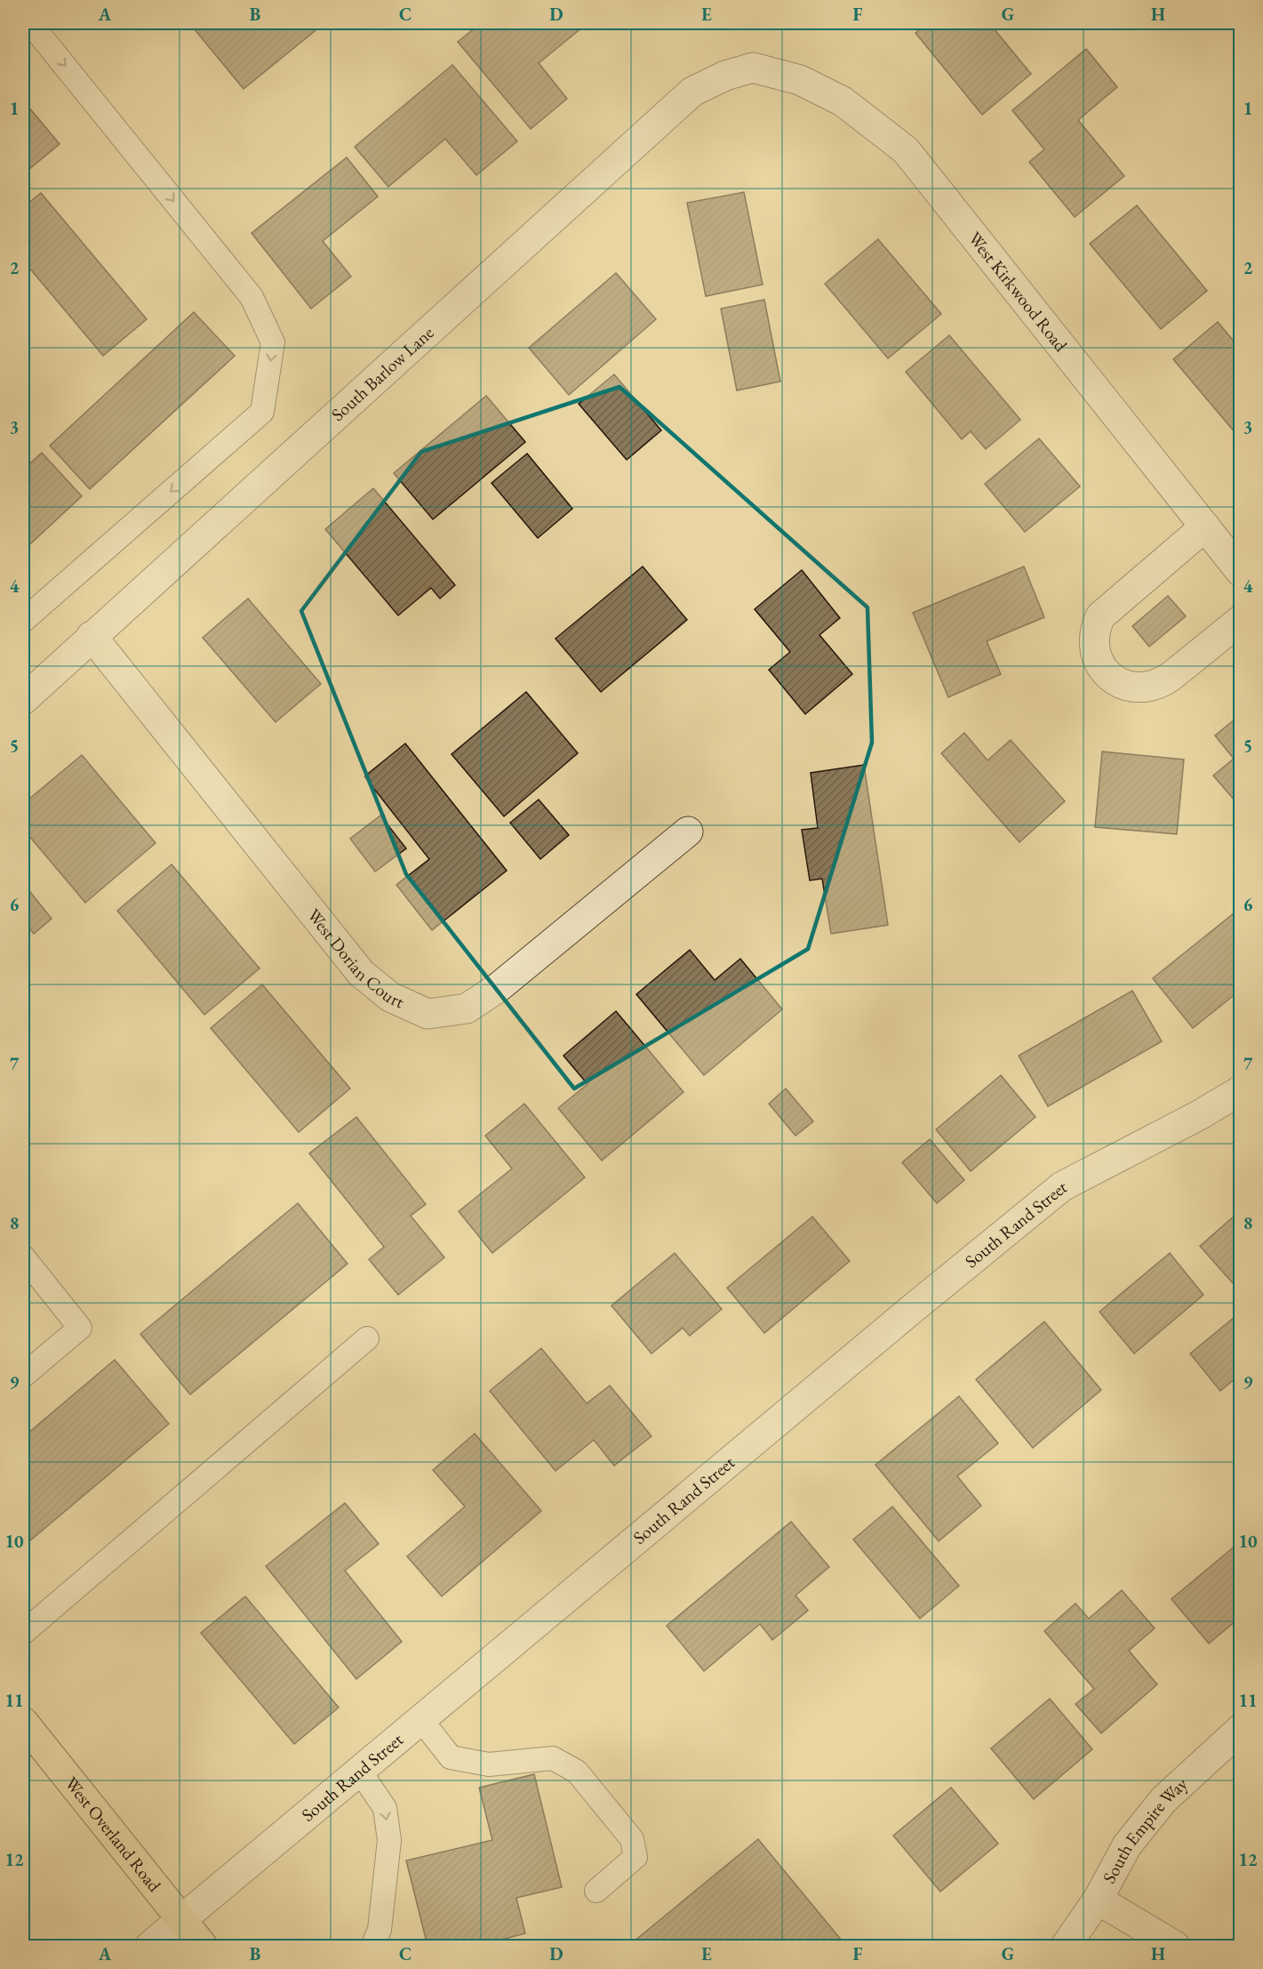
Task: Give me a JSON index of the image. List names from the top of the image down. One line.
{"streets":{"main road":["West Overland Road"],"street":["West Kirkwood Road","South Barlow Lane","West Dorian Court","South Rand Street","South Empire Way"]},"crossings":[["West Kirkwood Road","South Barlow Lane"],["South Barlow Lane","West Dorian Court"],["South Rand Street","West Overland Road"]],"grid":{"columns":["A","B","C","D","E","F","G","H"],"rows":["1","2","3","4","5","6","7","8","9","10","11","12"]}}
